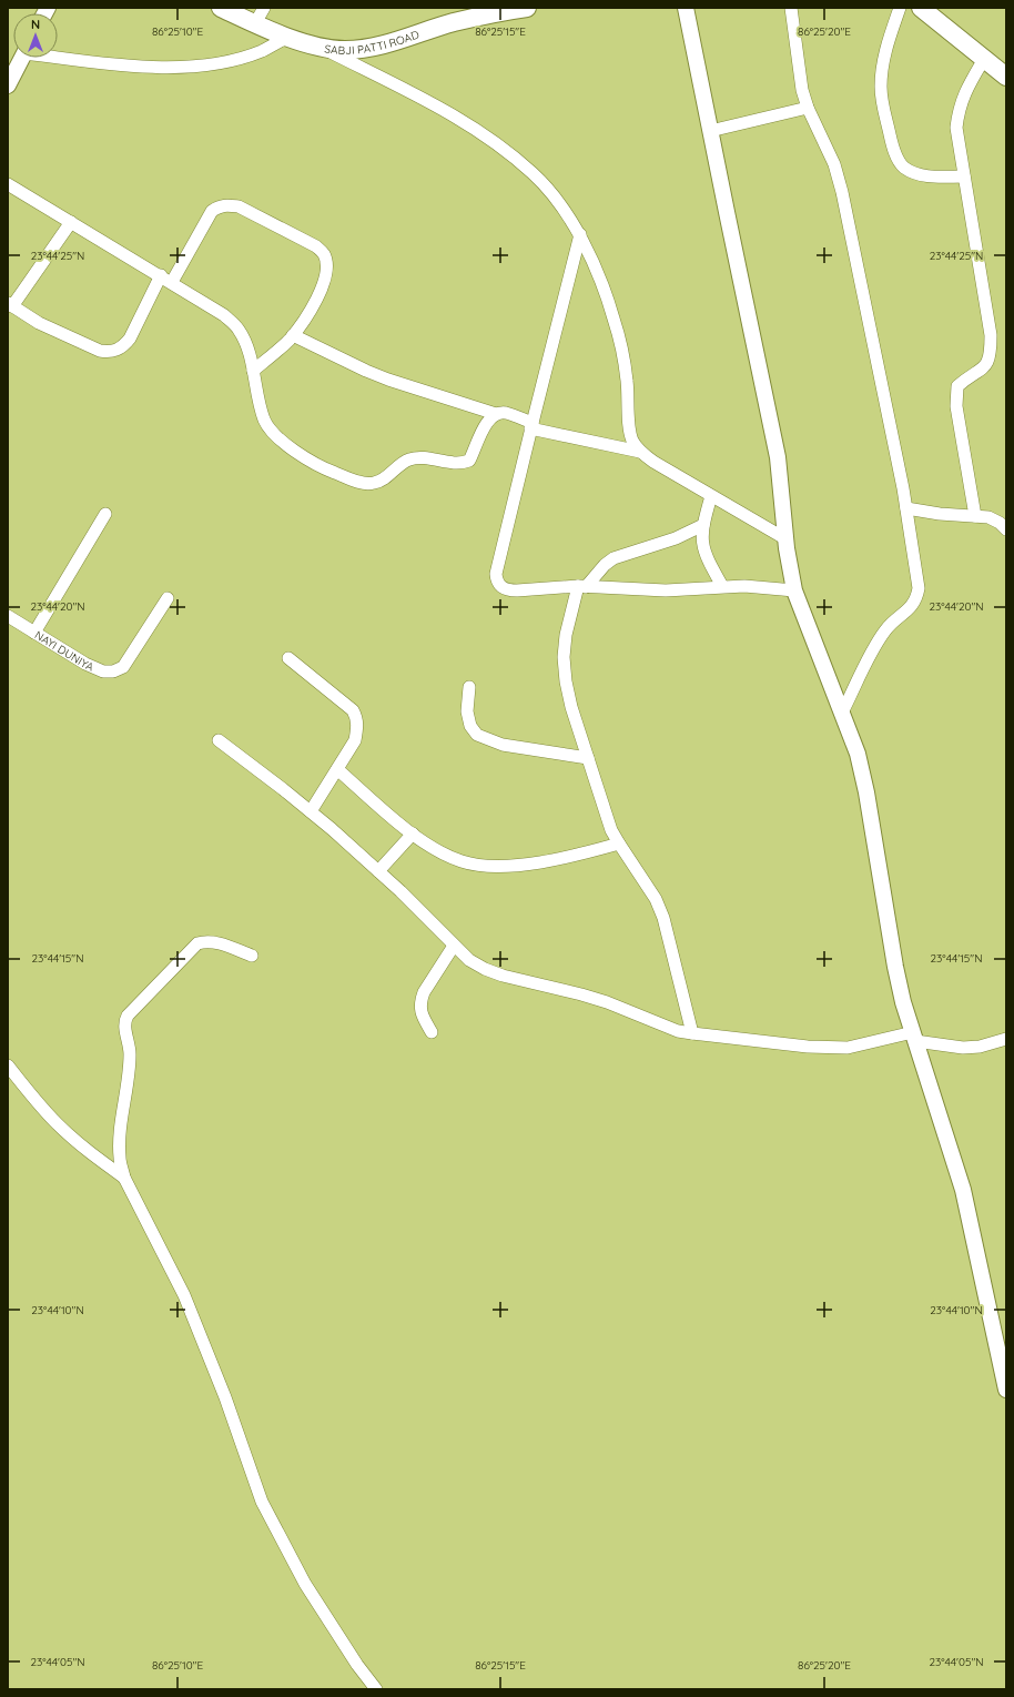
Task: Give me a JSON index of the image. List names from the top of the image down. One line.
{"streets":{"main road":["SABJI PATTI ROAD"],"street":["NAYI DUNIYA"]},"north":"top","coordinates":["86°25'10\"E","86°25'15\"E","86°25'20\"E","23°44'25\"N","23°44'20\"N","23°44'15\"N","23°44'10\"N","23°44'05\"N"]}
